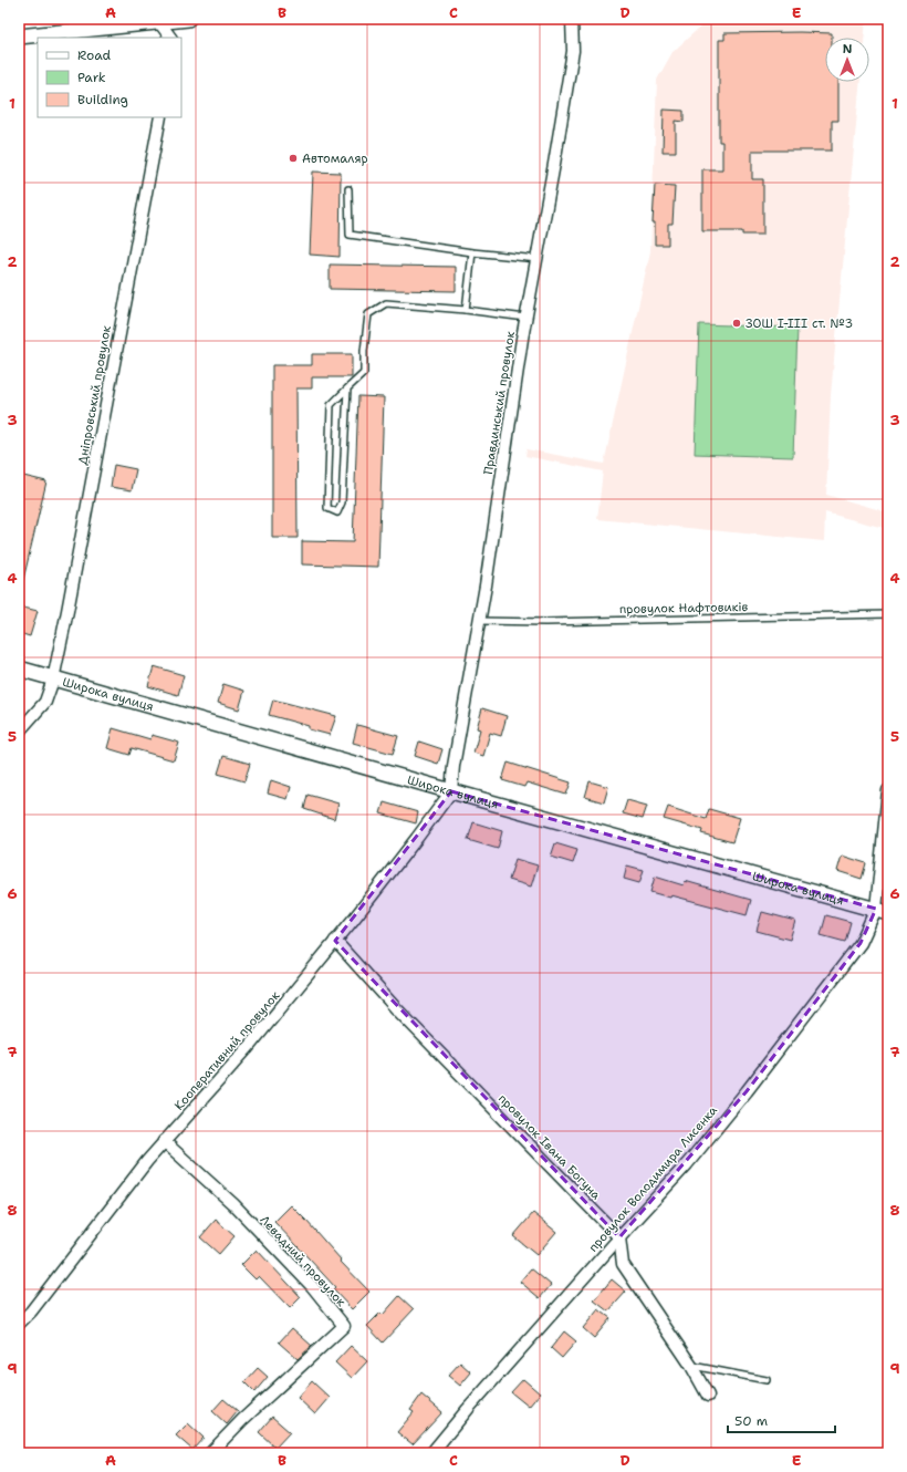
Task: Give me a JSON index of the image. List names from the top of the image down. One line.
{"streets":{"street":["Дніпровський провулок","Правдинський провулок","Широка вулиця","Кооперативний провулок","провулок Івана Богуна","провулок Володимира Лисенка","Левадний провулок"],"lane":["провулок Нафтовиків"]},"crossings":[["Дніпровський провулок","Широка вулиця"],["Правдинський провулок","провулок Нафтовиків"],["Правдинський провулок","Широка вулиця"],["Правдинський провулок","Кооперативний провулок"],["Широка вулиця","Кооперативний провулок"],["Широка вулиця","провулок Володимира Лисенка"],["Кооперативний провулок","провулок Івана Богуна"],["Кооперативний провулок","Левадний провулок"],["провулок Івана Богуна","провулок Володимира Лисенка"]],"places":["Автомаляр","ЗОШ І-ІІІ ст. №3"],"legend":["Road","Park","Building"],"scale_bar":"50 m","north":"top","grid":{"columns":["A","B","C","D","E"],"rows":["1","2","3","4","5","6","7","8","9"]}}
